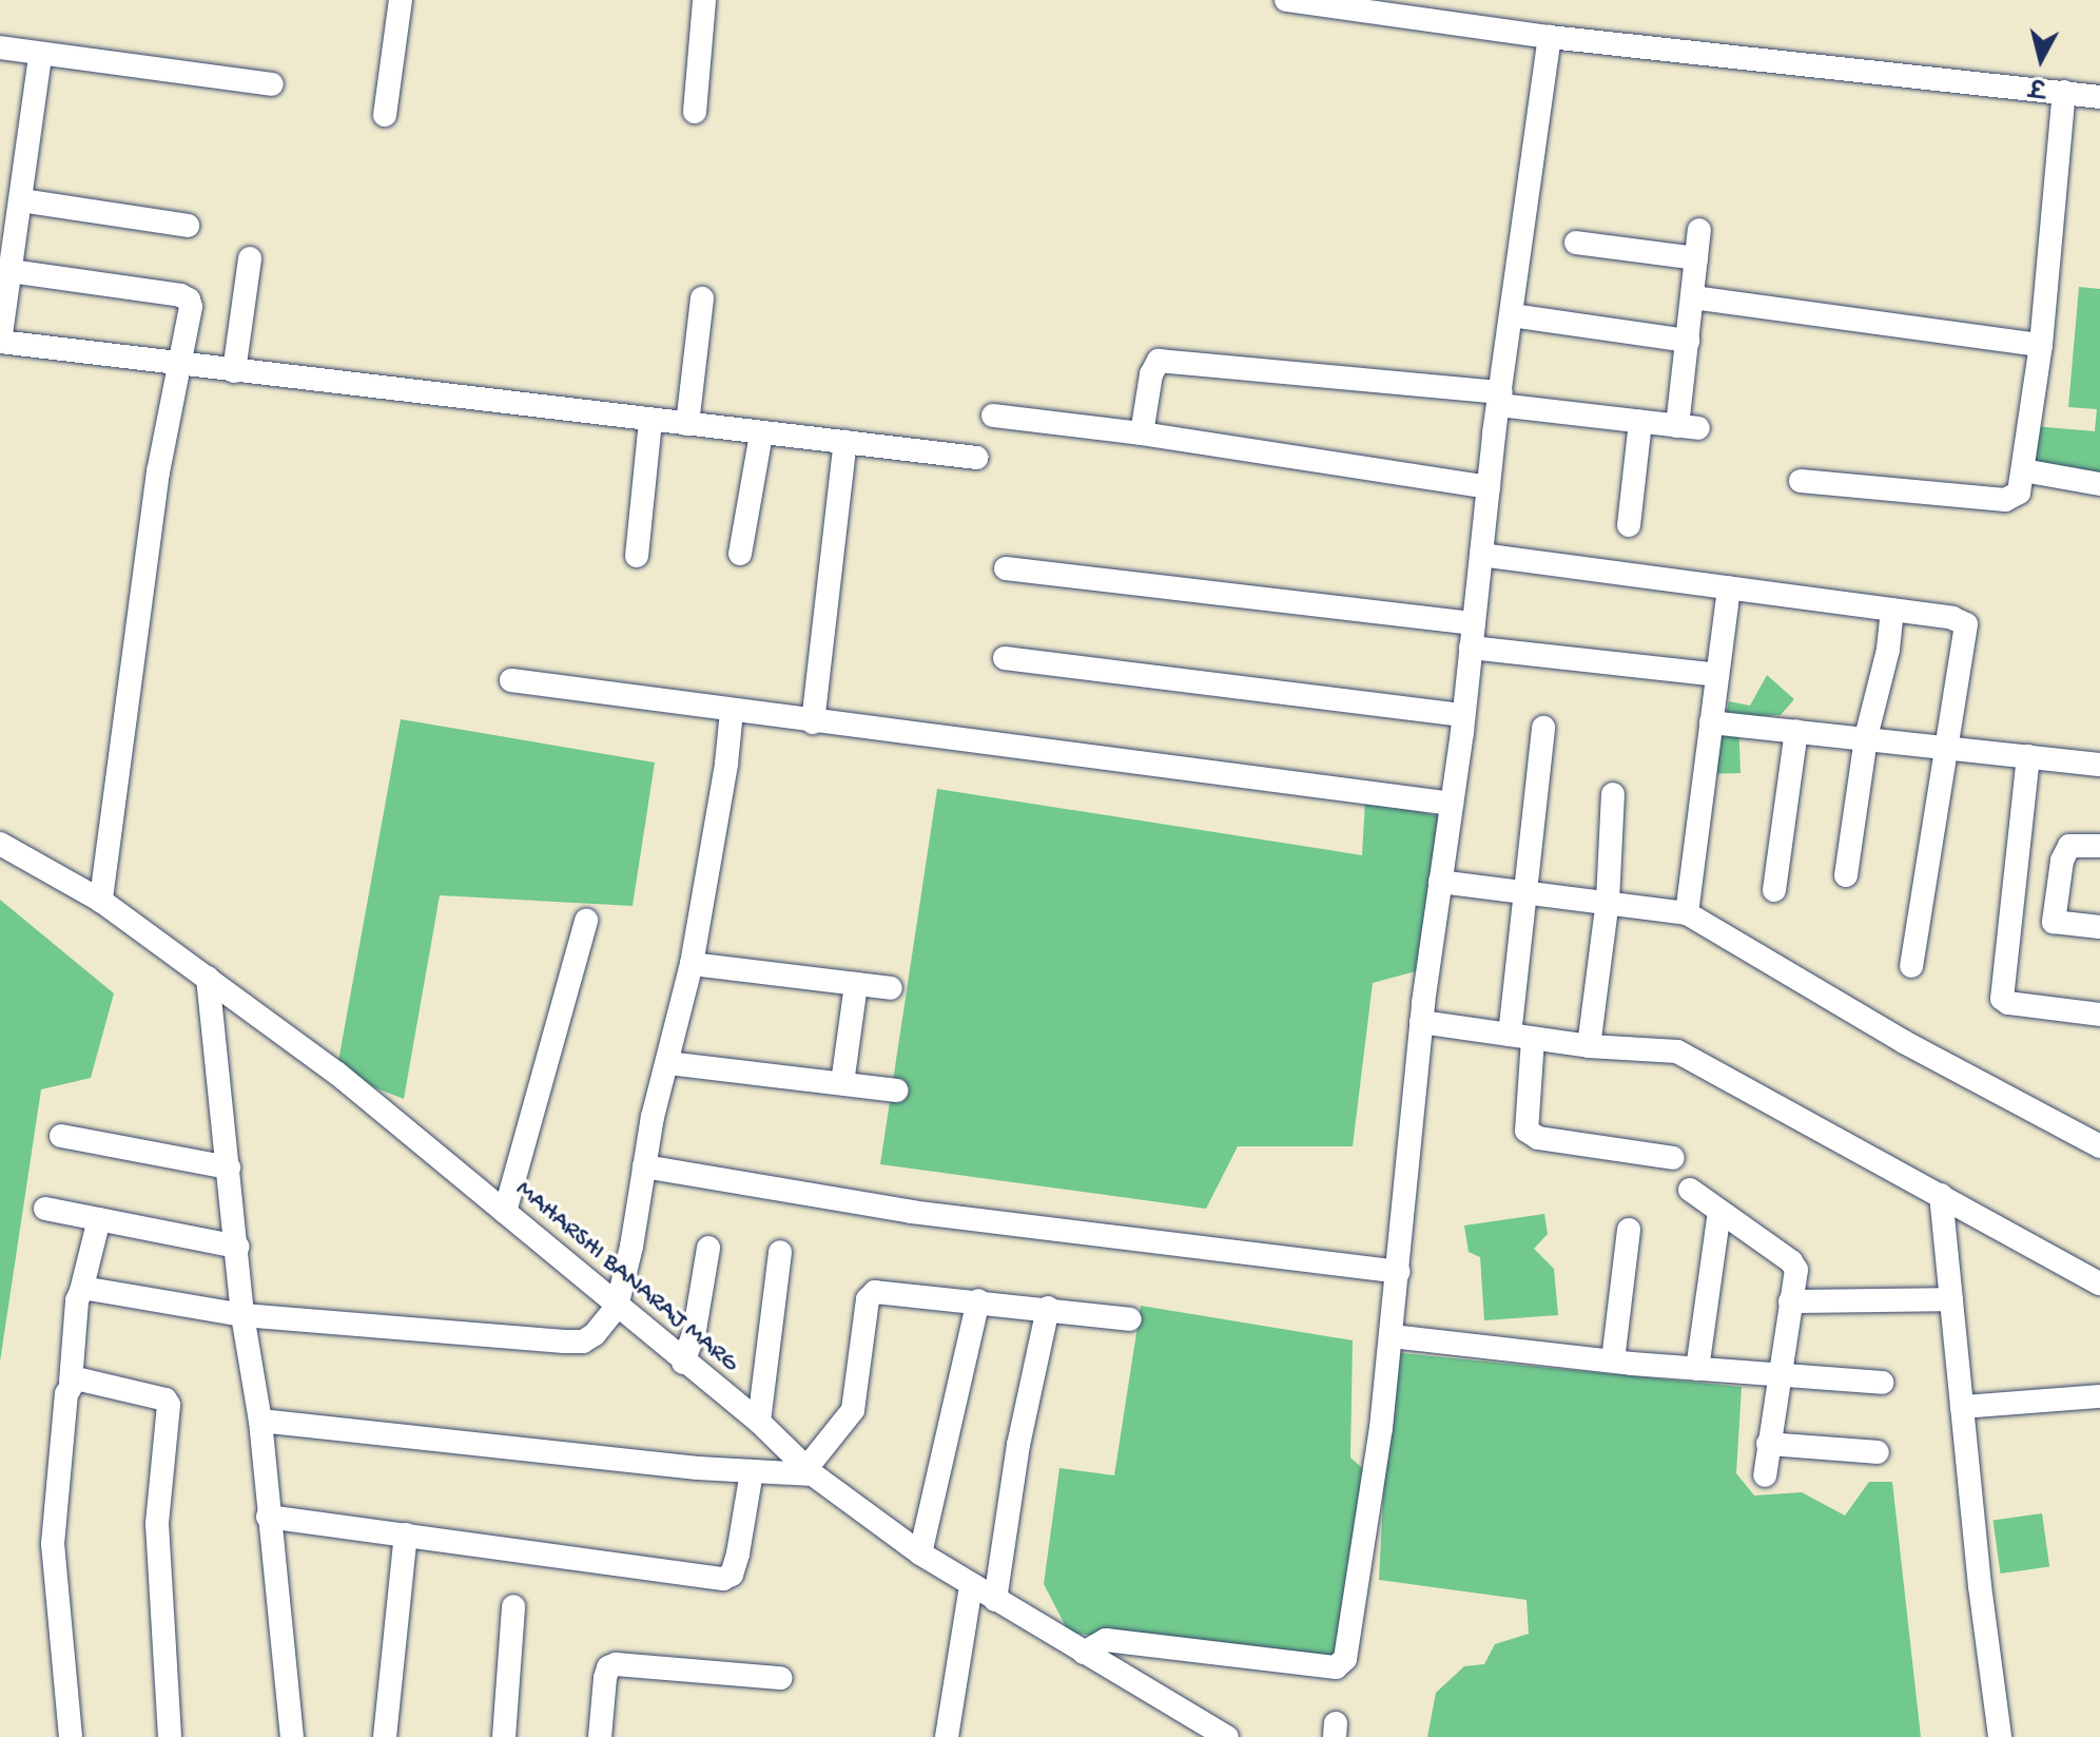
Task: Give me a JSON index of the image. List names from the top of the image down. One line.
{"streets":{"street":["MAHARSHI BANARAJ MARG"]},"north":"bottom"}
